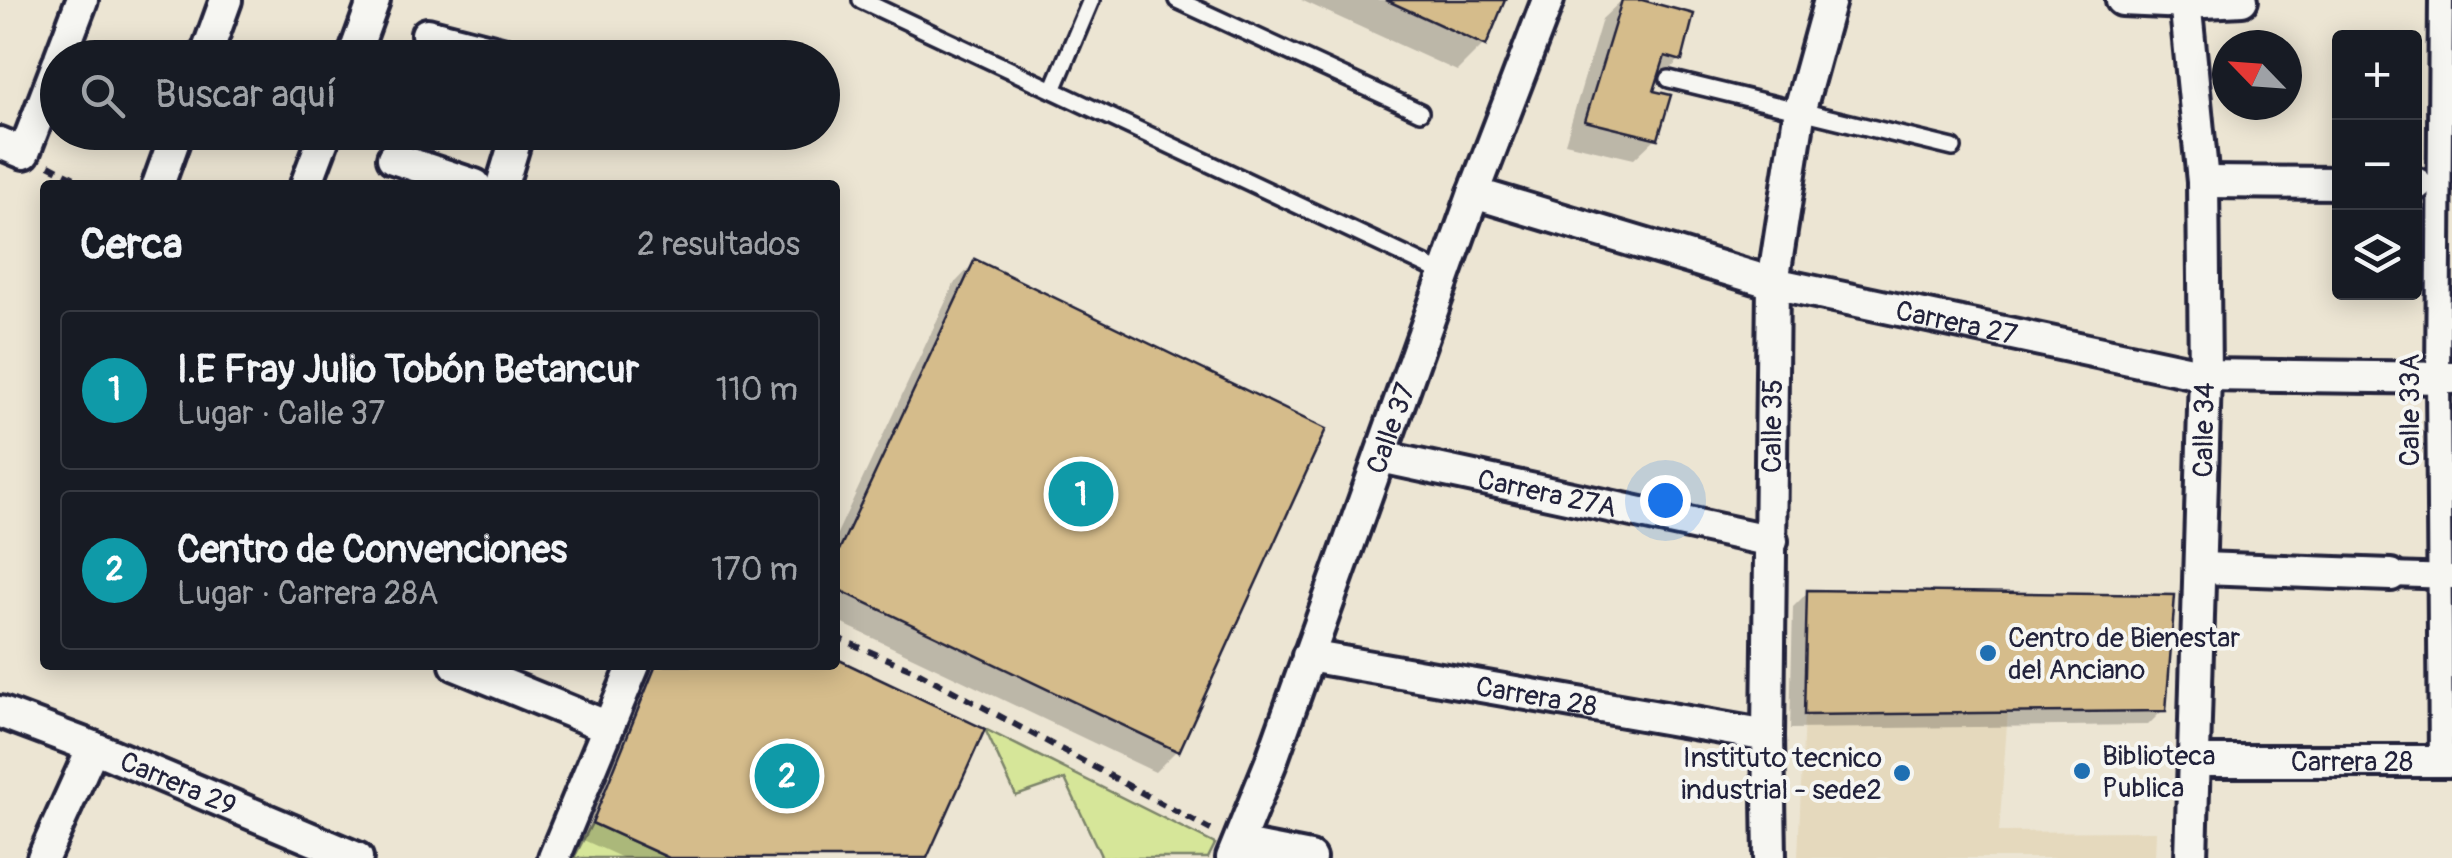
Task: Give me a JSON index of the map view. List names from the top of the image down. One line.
{"streets":{"street":["Carrera 27","Calle 33A","Calle 35","Calle 37","Calle 34","Carrera 27A","Carrera 28","Carrera 29"]},"crossings":[["Carrera 27","Calle 33A"],["Carrera 27","Calle 35"],["Carrera 27","Calle 37"],["Carrera 27","Calle 34"],["Calle 33A","Carrera 28"],["Calle 35","Carrera 27A"],["Calle 35","Carrera 28"],["Calle 37","Carrera 27A"],["Calle 37","Carrera 28"],["Calle 34","Carrera 28"]],"places":["Centro de Bienestar del Anciano","Biblioteca Publica","Instituto tecnico industrial - sede2"],"north":"top left","page":{"map_buttons":["+","−"],"search":"Buscar aquí","heading":["Cerca","2 resultados"],"list":[{"mark":"1","name":"I.E Fray Julio Tobón Betancur","note":"Lugar · Calle 37","value":"110 m"},{"mark":"2","name":"Centro de Convenciones","note":"Lugar · Carrera 28A","value":"170 m"}],"pins":["1","2"]}}
